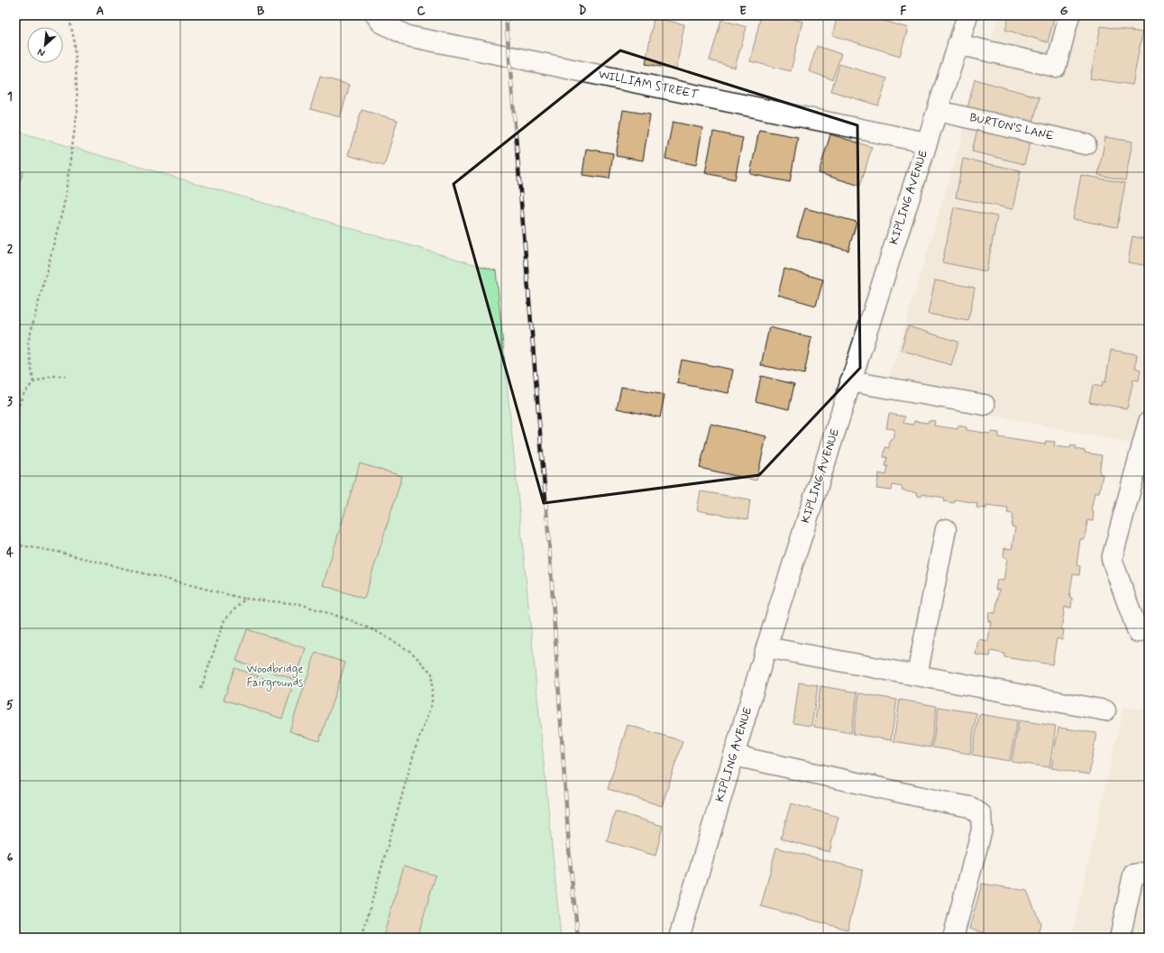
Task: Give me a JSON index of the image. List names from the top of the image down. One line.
{"streets":{"street":["WILLIAM STREET","BURTON'S LANE","KIPLING AVENUE"]},"crossings":[["WILLIAM STREET","KIPLING AVENUE"],["BURTON'S LANE","KIPLING AVENUE"]],"parks":["Woodbridge Fairgrounds"],"north":"bottom left","grid":{"columns":["A","B","C","D","E","F","G"],"rows":["1","2","3","4","5","6"]}}
